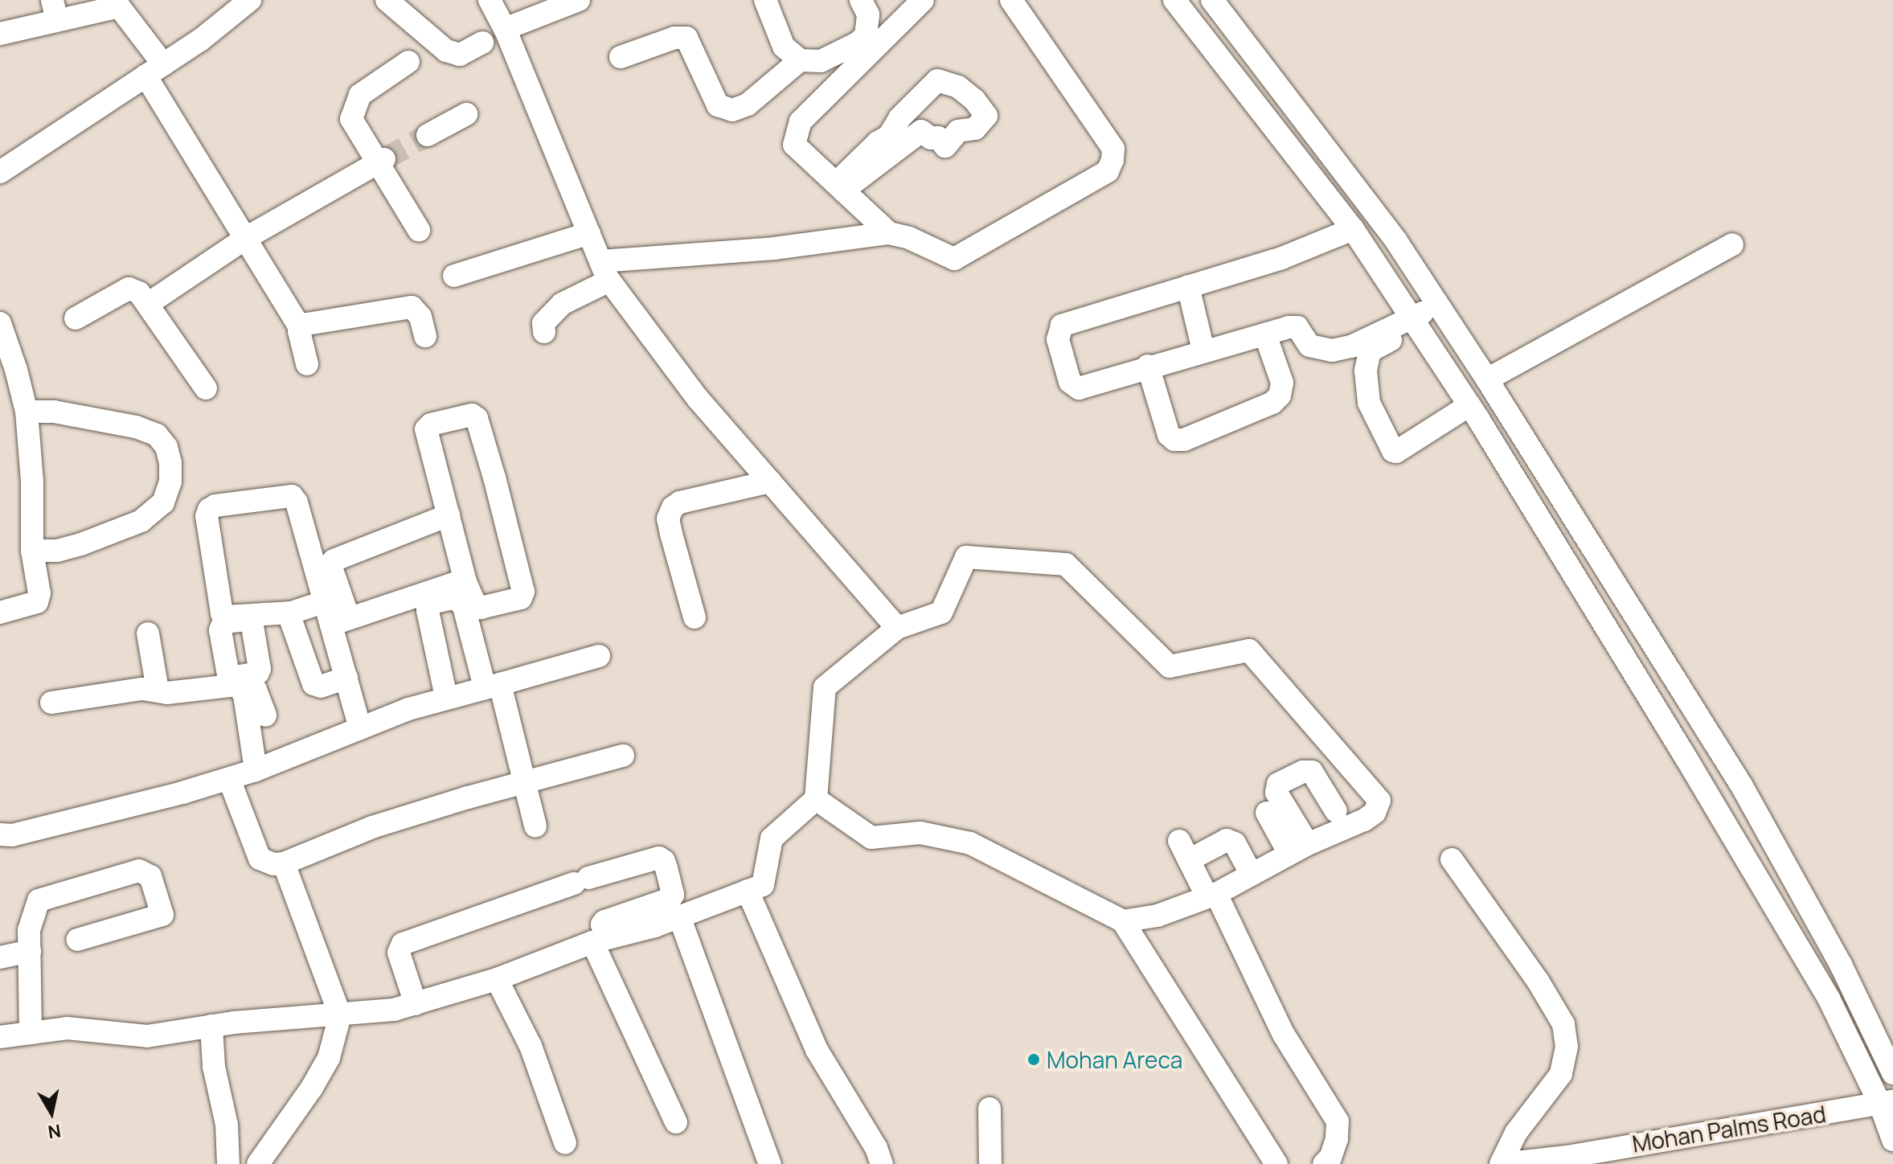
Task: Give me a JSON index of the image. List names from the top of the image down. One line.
{"streets":{"street":["Mohan Palms Road"]},"places":["Mohan Areca"],"north":"bottom"}
